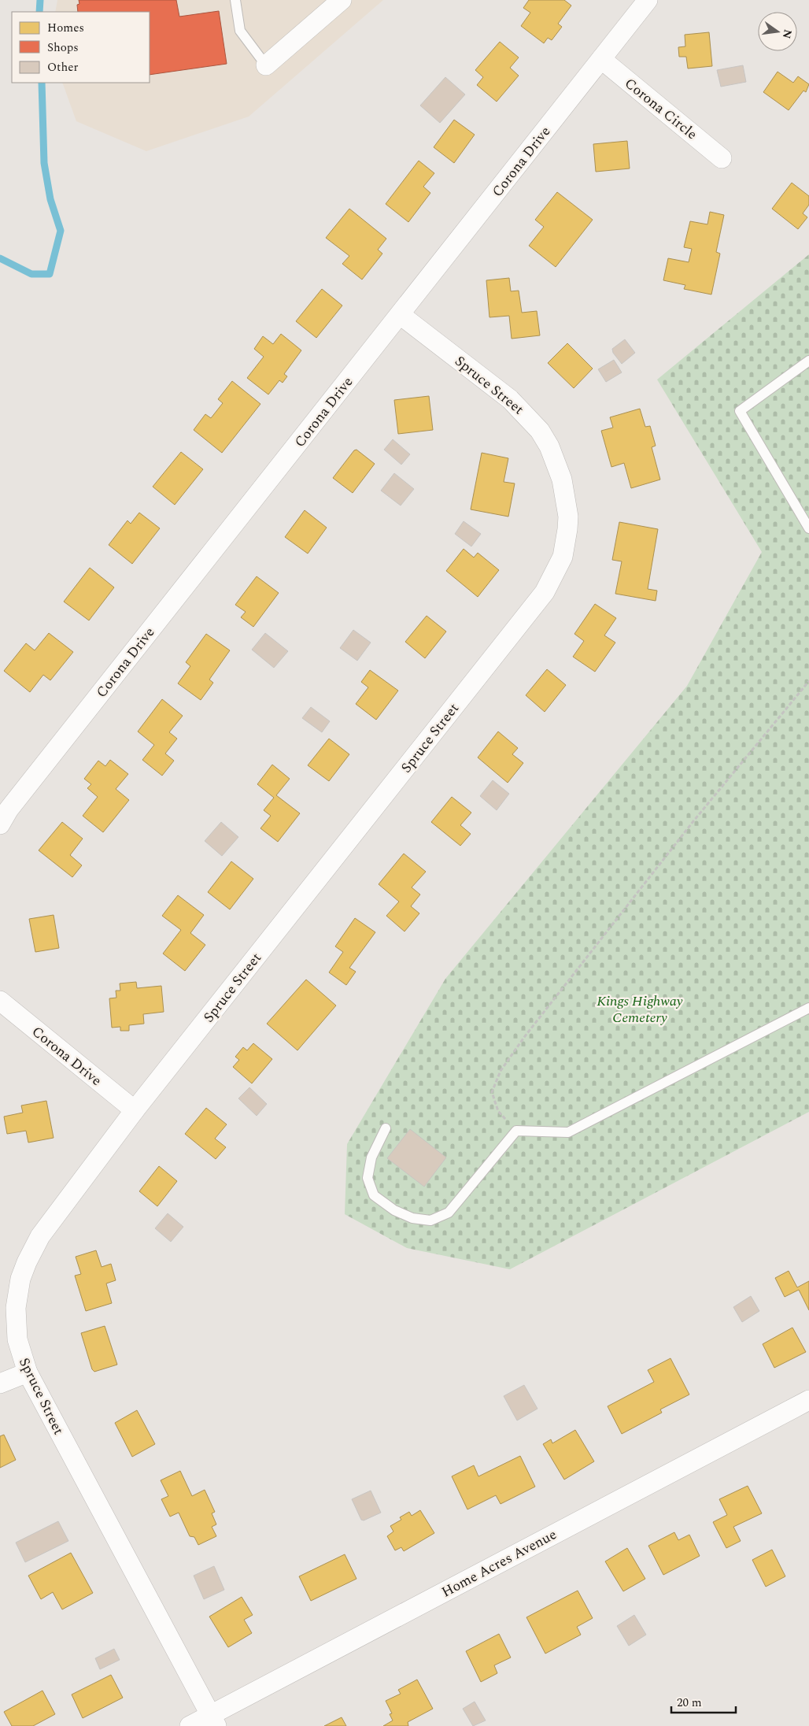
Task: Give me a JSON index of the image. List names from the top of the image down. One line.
{"streets":{"street":["Corona Circle","Corona Drive","Spruce Street","Home Acres Avenue"]},"crossings":[["Corona Circle","Corona Drive"],["Corona Drive","Spruce Street"],["Spruce Street","Home Acres Avenue"]],"parks":["Kings Highway Cemetery"],"legend":["Homes","Shops","Other"],"scale_bar":"20 m","north":"right"}
